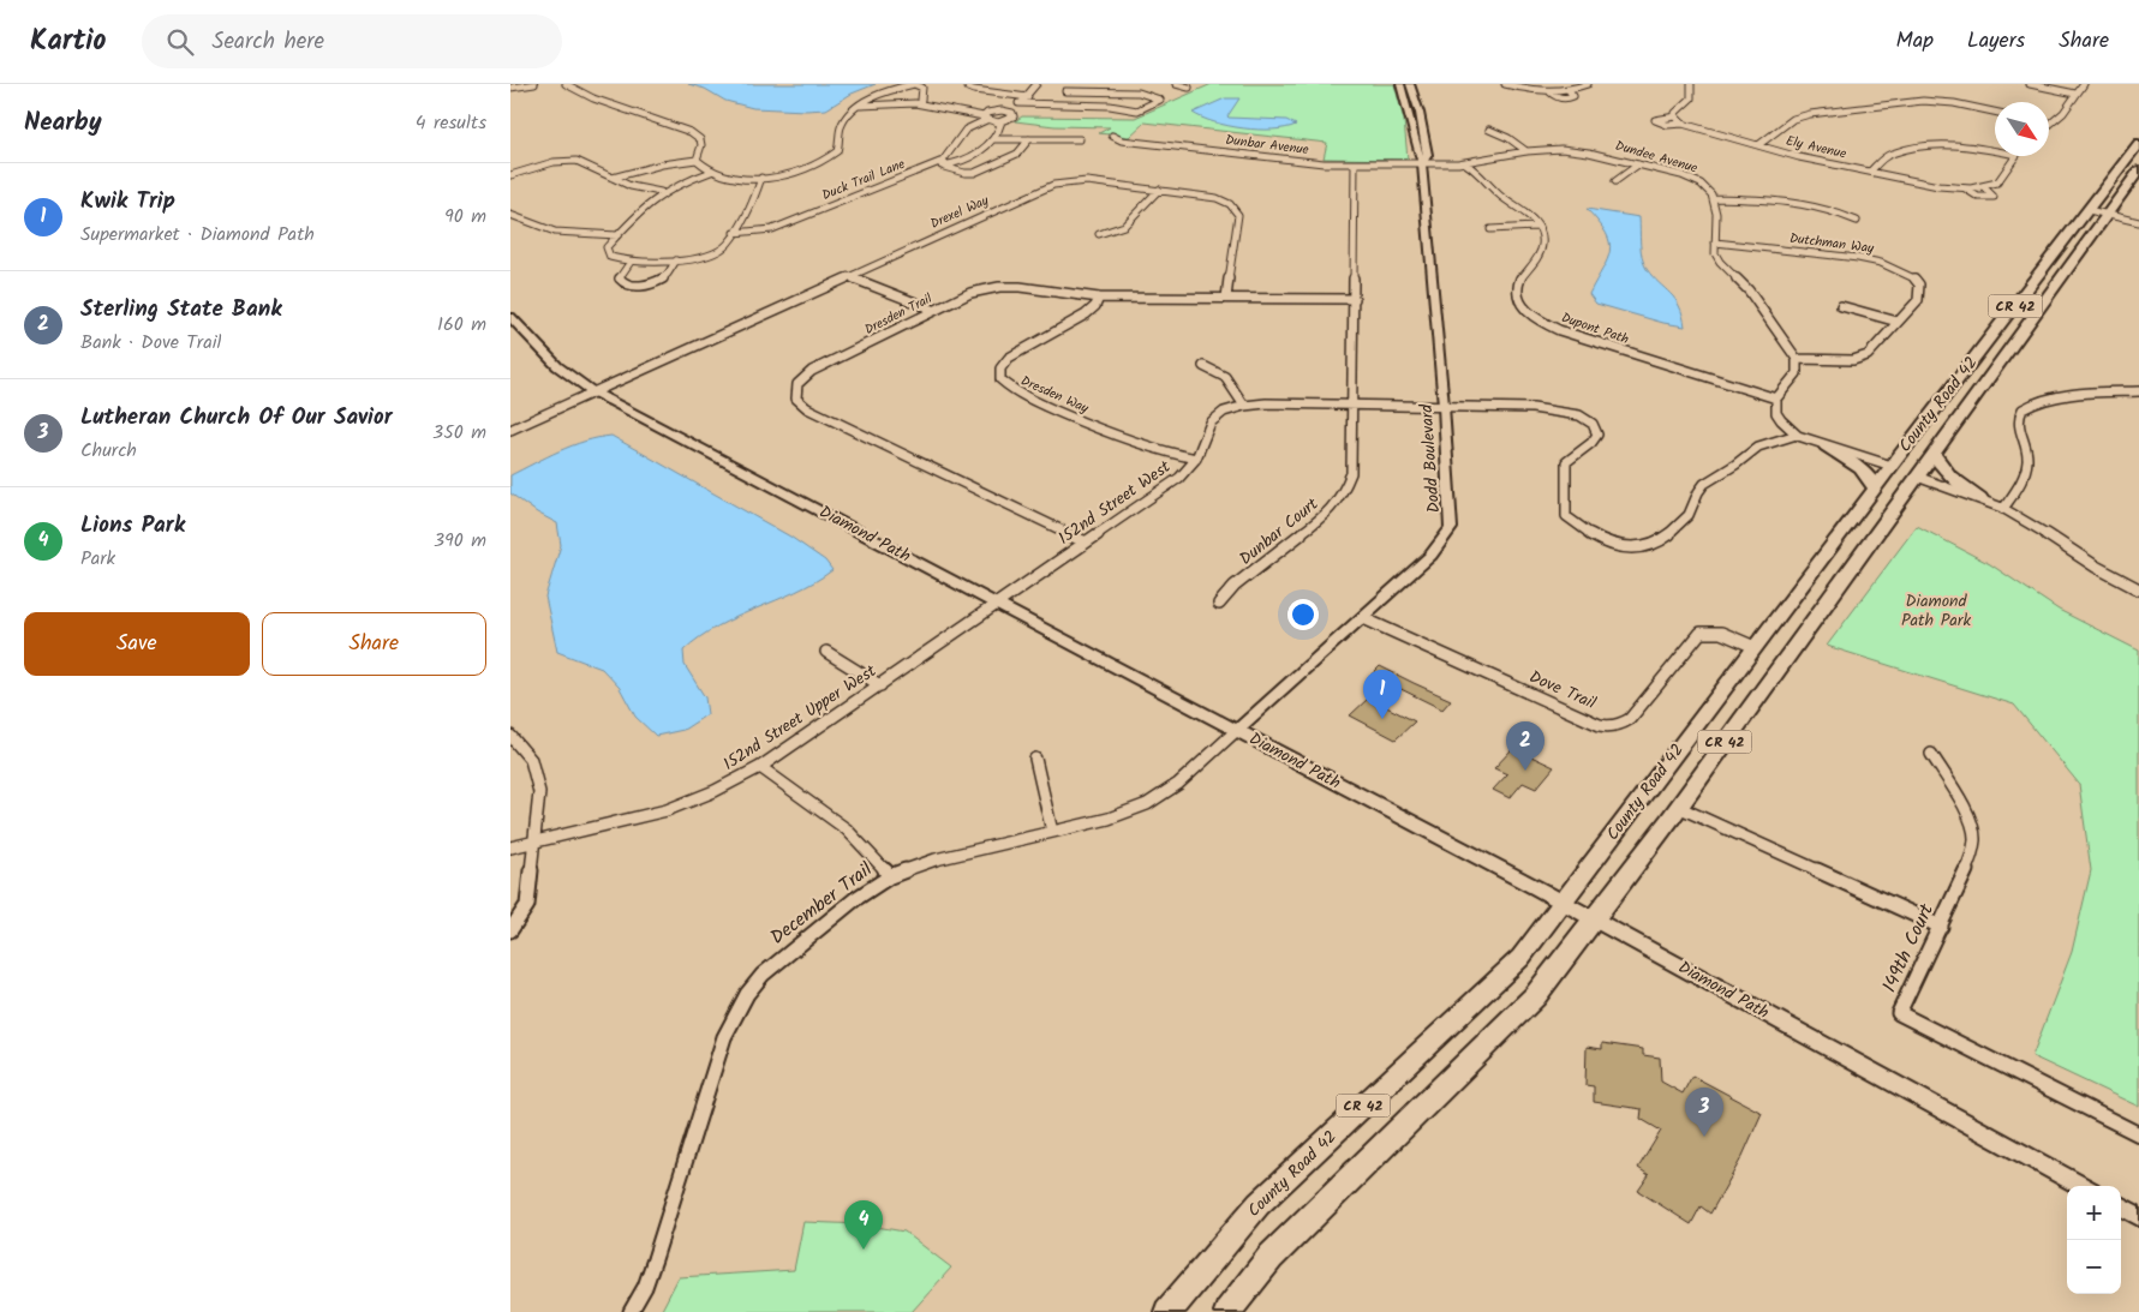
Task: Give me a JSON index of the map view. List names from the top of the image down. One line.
{"streets":{"highway":["CR 42","County Road 42"],"street":["Dunbar Avenue","Ely Avenue","Dundee Avenue","Duck Trail Lane","Drexel Way","Dutchman Way","Dresden Trail","Dupont Path","Dresden Way","Dodd Boulevard","152nd Street West","Dunbar Court","Diamond Path","Dove Trail","152nd Street Upper West","December Trail","149th Court"]},"crossings":[["Dunbar Avenue","Dundee Avenue"],["Dunbar Avenue","Dodd Boulevard"],["Dunbar Avenue","Dunbar Court"],["Dundee Avenue","Dodd Boulevard"],["Drexel Way","Dresden Trail"],["Drexel Way","Diamond Path"],["Dresden Trail","Dresden Way"],["Dresden Trail","152nd Street West"],["Dresden Trail","Dunbar Court"],["Dresden Way","152nd Street West"],["County Road 42","Diamond Path"],["County Road 42","Dove Trail"],["Dodd Boulevard","152nd Street West"],["Dodd Boulevard","Diamond Path"],["Dodd Boulevard","Dove Trail"],["Dodd Boulevard","December Trail"],["152nd Street West","Dunbar Court"],["152nd Street West","Diamond Path"],["152nd Street West","152nd Street Upper West"],["Diamond Path","152nd Street Upper West"],["Diamond Path","December Trail"]],"parks":["Diamond Path Park"],"north":"bottom right","page":{"header":"Kartio","search":"Search here","nav":["Map","Layers","Share"],"heading":["Nearby","4 results"],"list":[{"mark":"1","name":"Kwik Trip","note":"Supermarket · Diamond Path","value":"90 m"},{"mark":"2","name":"Sterling State Bank","note":"Bank · Dove Trail","value":"160 m"},{"mark":"3","name":"Lutheran Church Of Our Savior","note":"Church","value":"350 m"},{"mark":"4","name":"Lions Park","note":"Park","value":"390 m"}],"buttons":["Save","Share"],"pins":["1","2","3","4"],"map_buttons":["+","−"]}}
